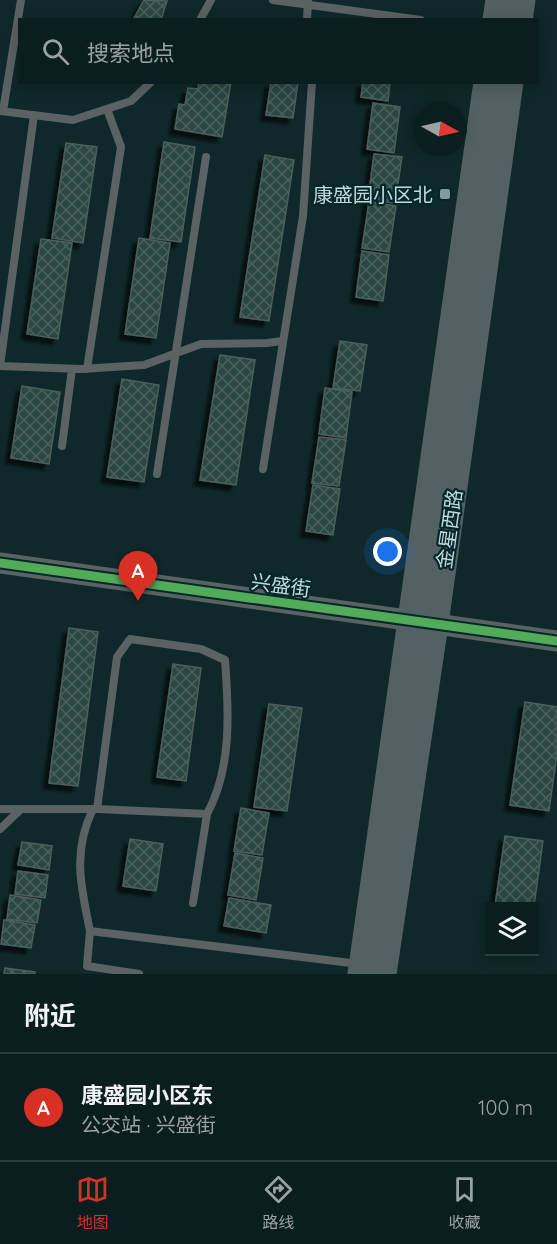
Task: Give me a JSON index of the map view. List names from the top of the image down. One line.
{"streets":{"main road":["金星西路"],"street":["兴盛街"]},"crossings":[["金星西路","兴盛街"]],"places":{"transit":["康盛园小区北"]},"north":"right","page":{"search":"搜索地点","pins":"A","heading":"附近","list":[{"mark":"A","name":"康盛园小区东","note":"公交站 · 兴盛街","value":"100 m"}],"nav":["地图","路线","收藏"]}}
